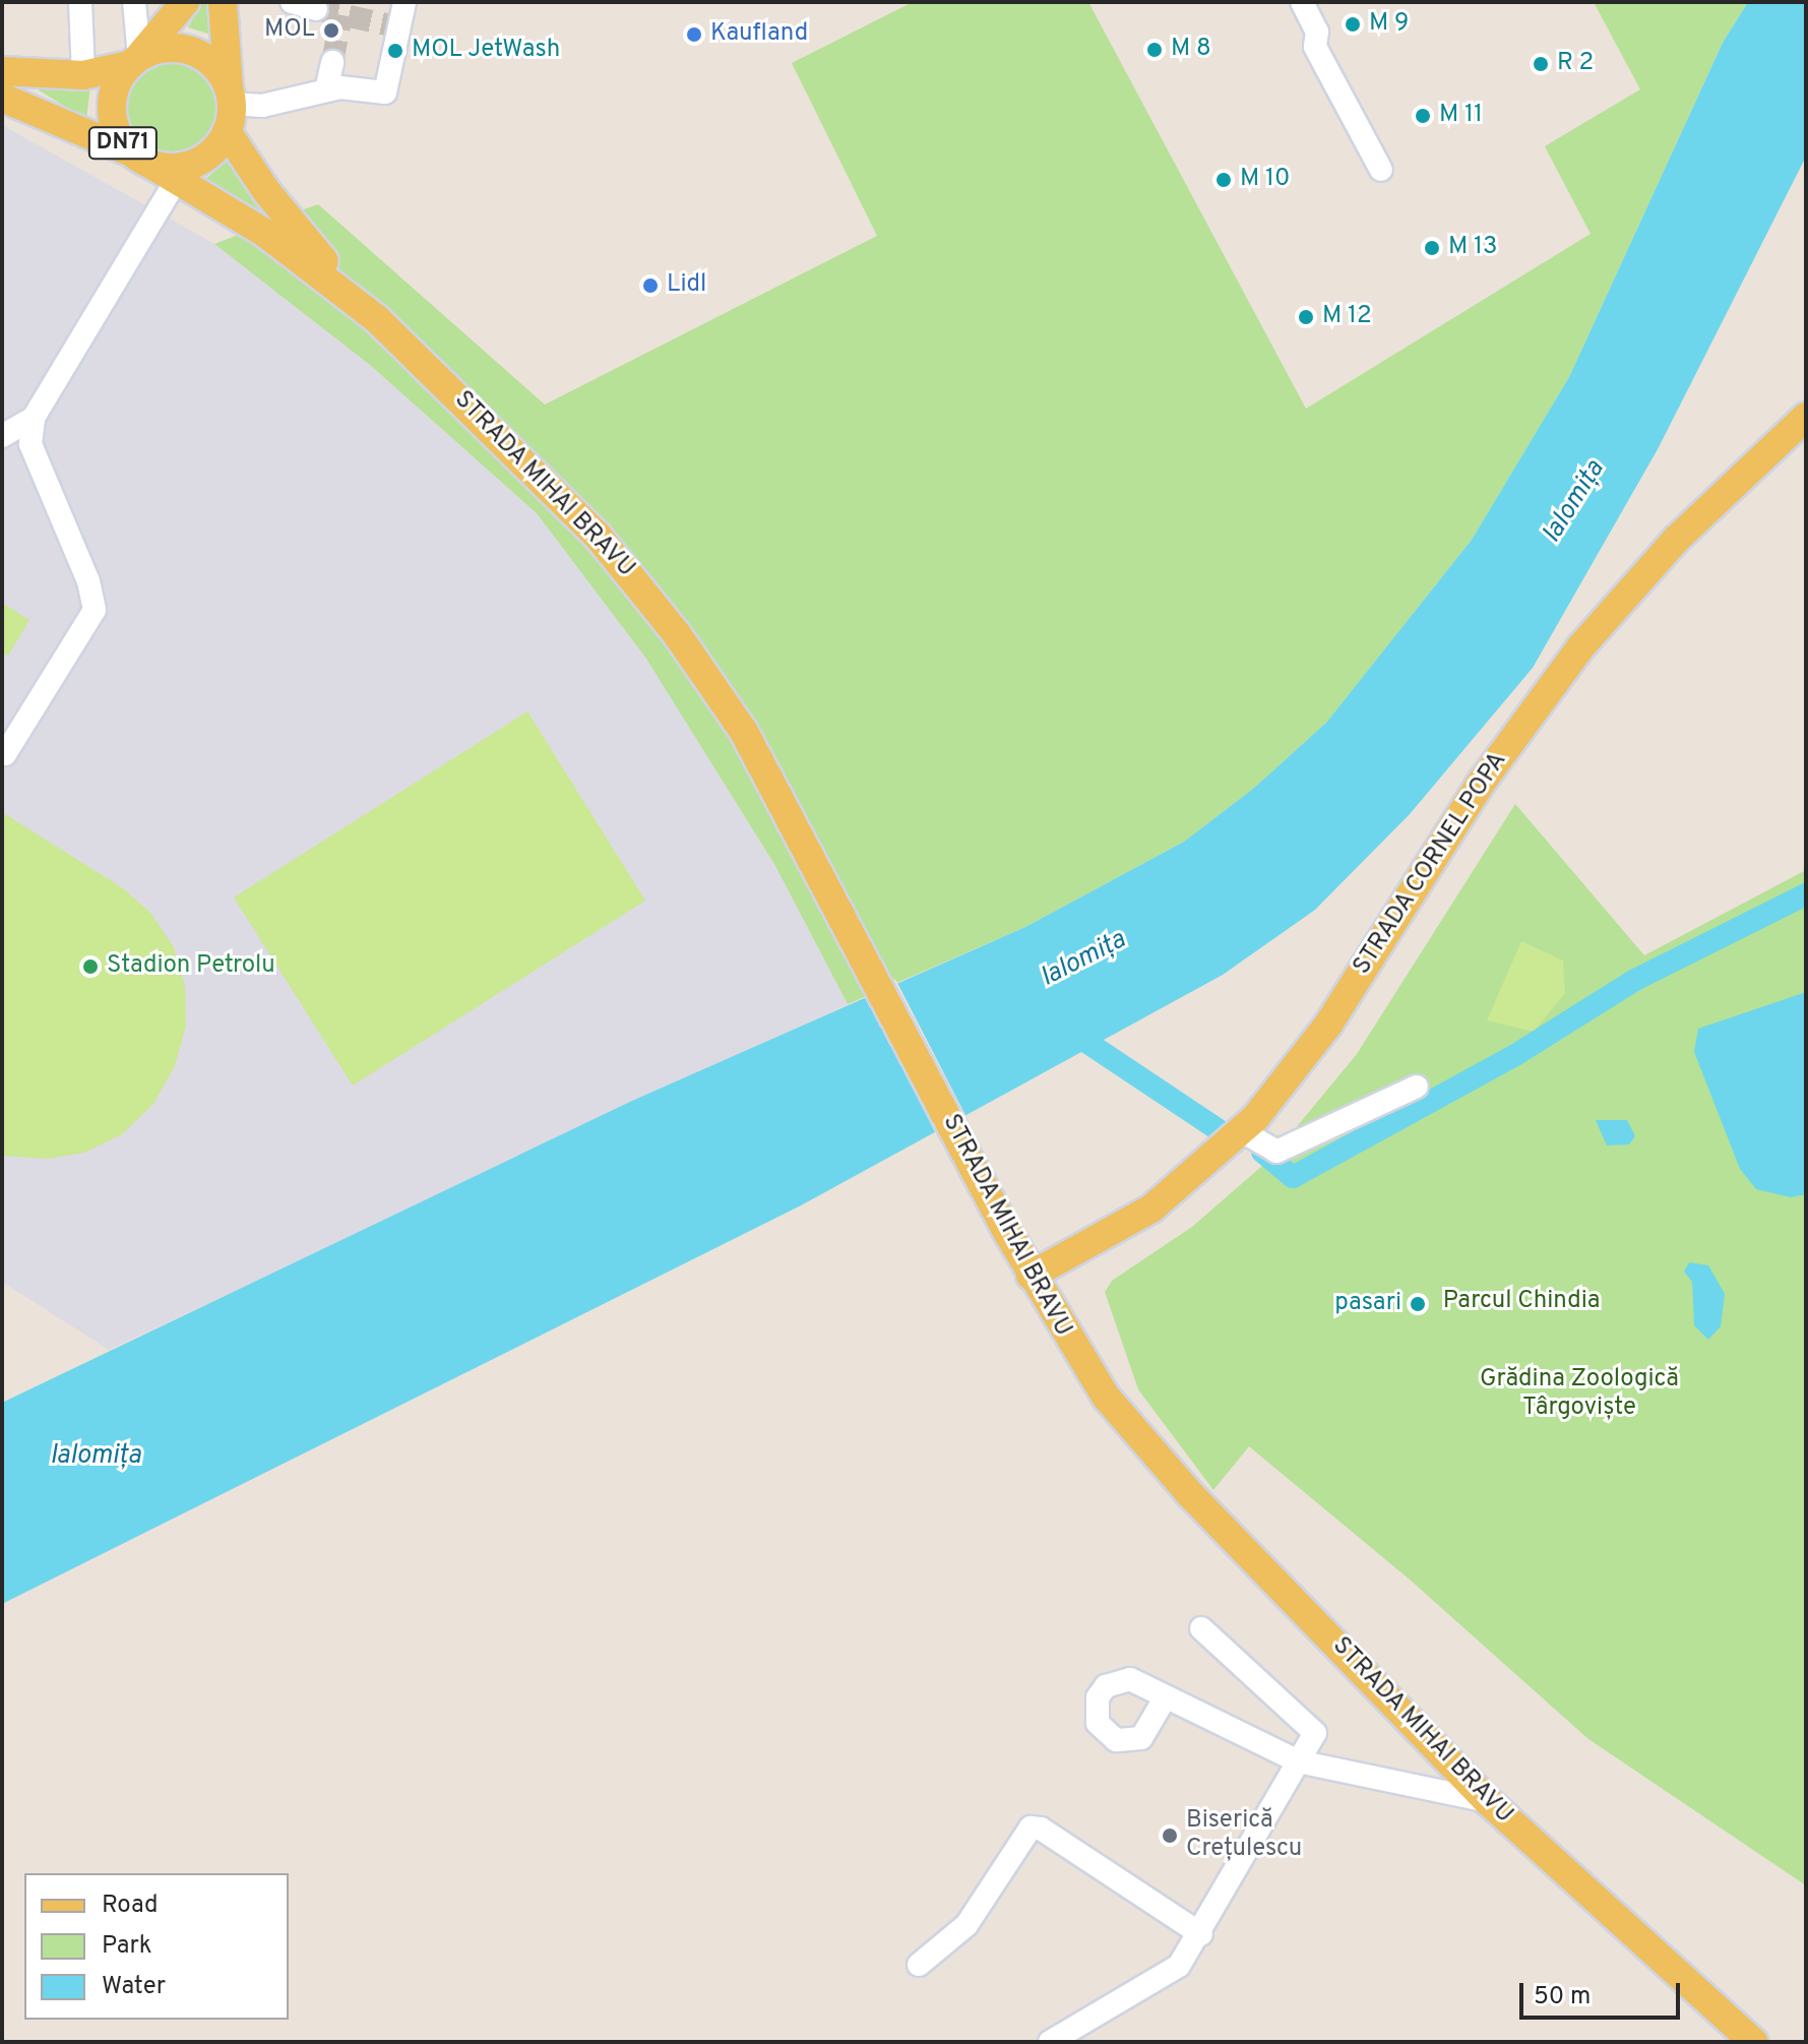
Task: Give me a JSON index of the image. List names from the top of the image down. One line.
{"streets":{"main road":["DN71","STRADA MIHAI BRAVU","STRADA CORNEL POPA"]},"crossings":[["DN71","STRADA MIHAI BRAVU"],["STRADA MIHAI BRAVU","STRADA CORNEL POPA"]],"water":["Ialomița"],"parks":["Parcul Chindia","Grădina Zoologică Târgoviște"],"places":["M 9","MOL","Kaufland","M 8","MOL JetWash","R 2","M 11","M 10","M 13","Lidl","M 12","Stadion Petrolu","pasari","Biserică Crețulescu"],"legend":["Road","Park","Water"],"scale_bar":"50 m"}
